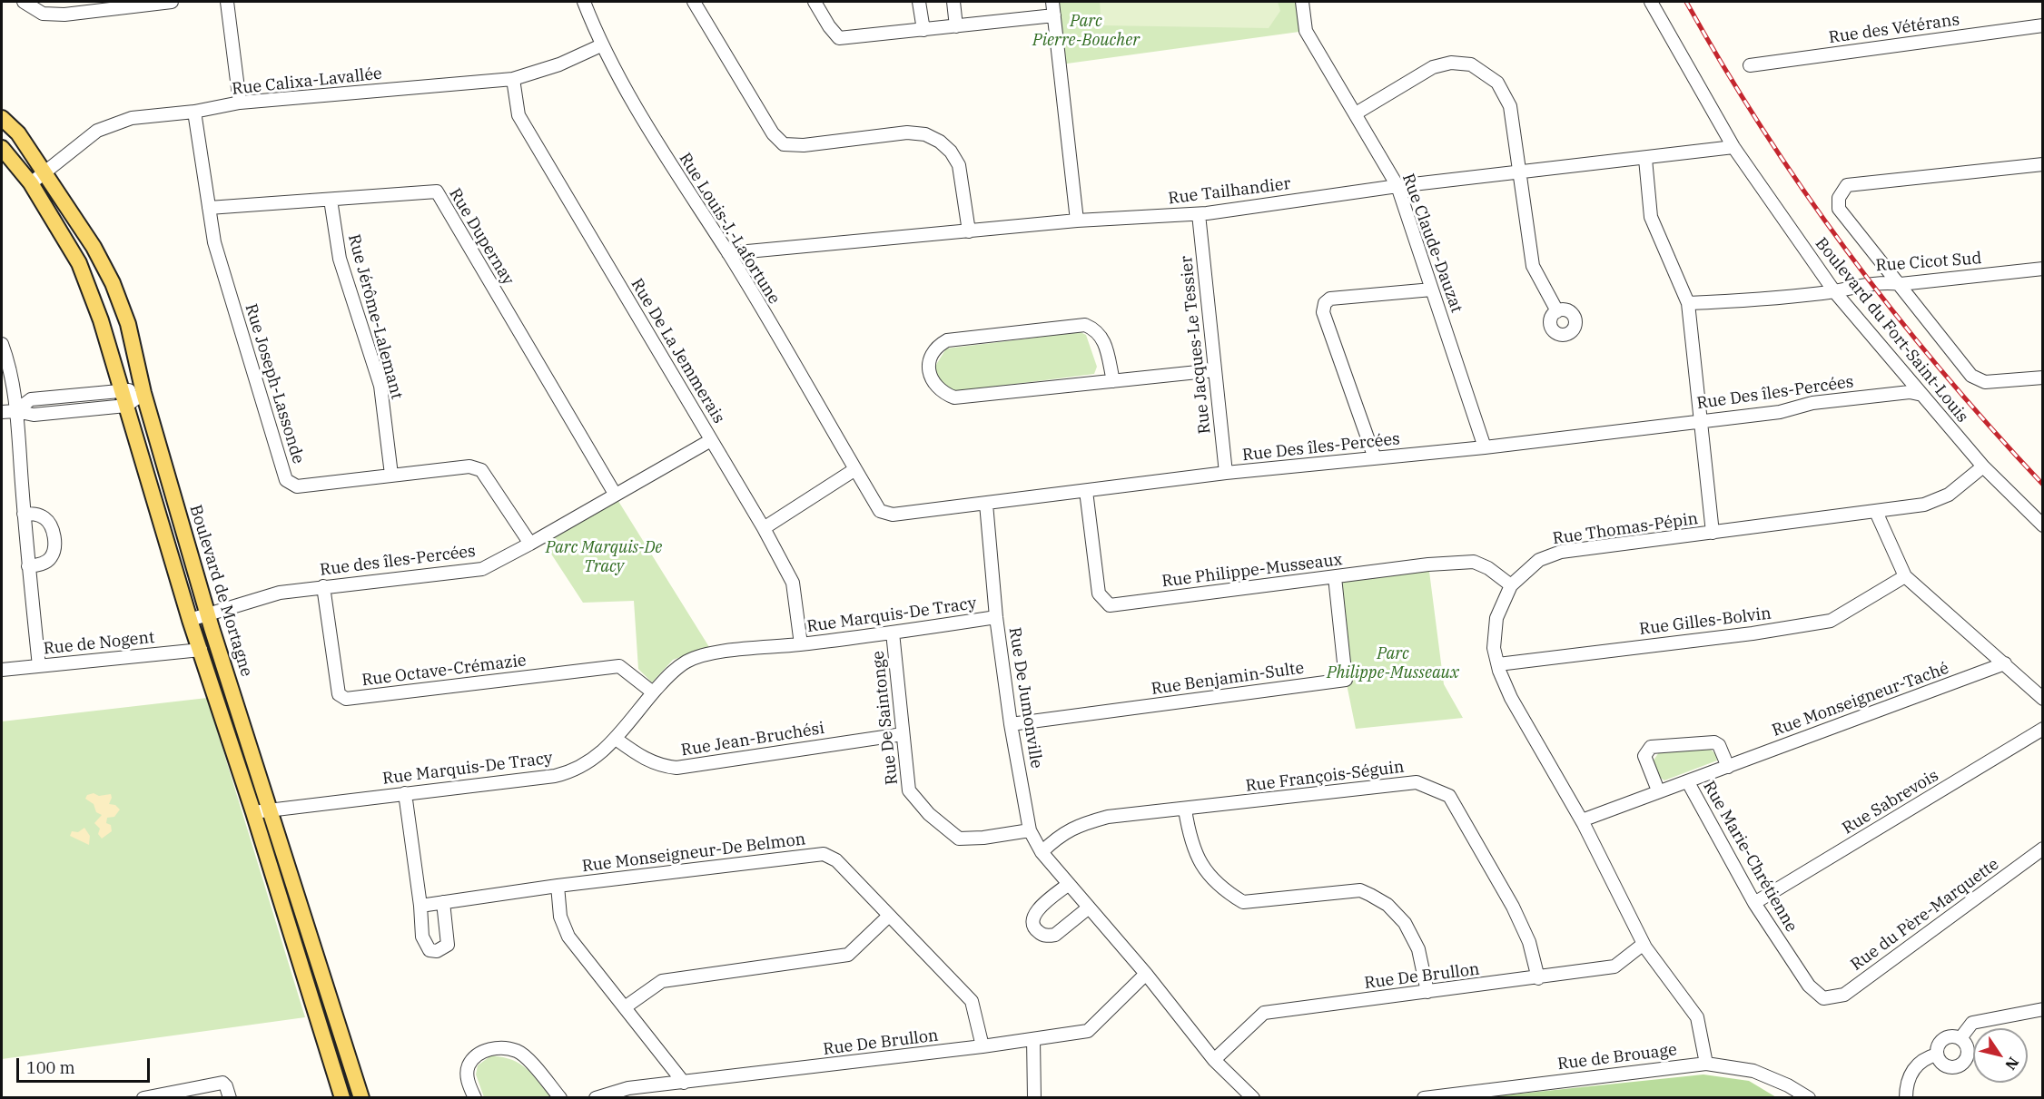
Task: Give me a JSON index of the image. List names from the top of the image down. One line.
{"streets":{"main road":["Boulevard de Mortagne"],"street":["Rue des Vétérans","Rue Calixa-Lavallée","Rue Tailhandier","Rue Louis-J.-Lafortune","Rue Dupernay","Rue Claude-Dauzat","Rue Cicot Sud","Rue Jérôme-Lalemant","Boulevard du Fort-Saint-Louis","Rue Jacques-Le Tessier","Rue De La Jemmerais","Rue Joseph-Lassonde","Rue Des îles-Percées","Rue Thomas-Pépin","Rue des îles-Percées","Rue Philippe-Musseaux","Rue Marquis-De Tracy","Rue Gilles-Bolvin","Rue de Nogent","Rue Octave-Crémazie","Rue Benjamin-Sulte","Rue De Jumonville","Rue Monseigneur-Taché","Rue De Saintonge","Rue Jean-Bruchési","Rue François-Séguin","Rue Sabrevois","Rue Monseigneur-De Belmon","Rue Marie-Chrétienne","Rue du Père-Marquette","Rue De Brullon","Rue de Brouage"]},"crossings":[["Rue Calixa-Lavallée","Rue Louis-J.-Lafortune"],["Rue Calixa-Lavallée","Rue De La Jemmerais"],["Rue Calixa-Lavallée","Rue Joseph-Lassonde"],["Rue Calixa-Lavallée","Boulevard de Mortagne"],["Rue Tailhandier","Rue Louis-J.-Lafortune"],["Rue Tailhandier","Rue Claude-Dauzat"],["Rue Tailhandier","Boulevard du Fort-Saint-Louis"],["Rue Tailhandier","Rue Jacques-Le Tessier"],["Rue Louis-J.-Lafortune","Rue Des îles-Percées"],["Rue Dupernay","Rue Jérôme-Lalemant"],["Rue Dupernay","Rue Joseph-Lassonde"],["Rue Dupernay","Rue des îles-Percées"],["Rue Claude-Dauzat","Rue Des îles-Percées"],["Rue Cicot Sud","Boulevard du Fort-Saint-Louis"],["Rue Jérôme-Lalemant","Rue Joseph-Lassonde"],["Boulevard du Fort-Saint-Louis","Rue Des îles-Percées"],["Boulevard du Fort-Saint-Louis","Rue Thomas-Pépin"],["Rue Jacques-Le Tessier","Rue Des îles-Percées"],["Rue De La Jemmerais","Rue des îles-Percées"],["Rue De La Jemmerais","Rue Marquis-De Tracy"],["Rue Joseph-Lassonde","Rue des îles-Percées"],["Rue Des îles-Percées","Rue Philippe-Musseaux"],["Rue Des îles-Percées","Rue De Jumonville"],["Rue Thomas-Pépin","Rue Philippe-Musseaux"],["Rue Thomas-Pépin","Rue Gilles-Bolvin"],["Rue Thomas-Pépin","Rue Monseigneur-Taché"],["Rue Thomas-Pépin","Rue De Brullon"],["Rue Thomas-Pépin","Rue de Brouage"],["Rue des îles-Percées","Boulevard de Mortagne"],["Rue des îles-Percées","Rue Octave-Crémazie"],["Rue Philippe-Musseaux","Rue Benjamin-Sulte"],["Boulevard de Mortagne","Rue Marquis-De Tracy"],["Rue Marquis-De Tracy","Rue Octave-Crémazie"],["Rue Marquis-De Tracy","Rue De Jumonville"],["Rue Marquis-De Tracy","Rue De Saintonge"],["Rue Marquis-De Tracy","Rue Jean-Bruchési"],["Rue Benjamin-Sulte","Rue De Jumonville"],["Rue De Jumonville","Rue De Saintonge"],["Rue De Jumonville","Rue François-Séguin"],["Rue De Jumonville","Rue De Brullon"],["Rue Monseigneur-Taché","Rue Marie-Chrétienne"],["Rue De Saintonge","Rue Jean-Bruchési"],["Rue François-Séguin","Rue De Brullon"],["Rue Sabrevois","Rue Marie-Chrétienne"],["Rue Monseigneur-De Belmon","Rue De Brullon"],["Rue Marie-Chrétienne","Rue du Père-Marquette"]],"parks":["Parc Pierre-Boucher","Parc Marquis-De Tracy","Parc Philippe-Musseaux"],"scale_bar":"100 m","north":"bottom right"}
